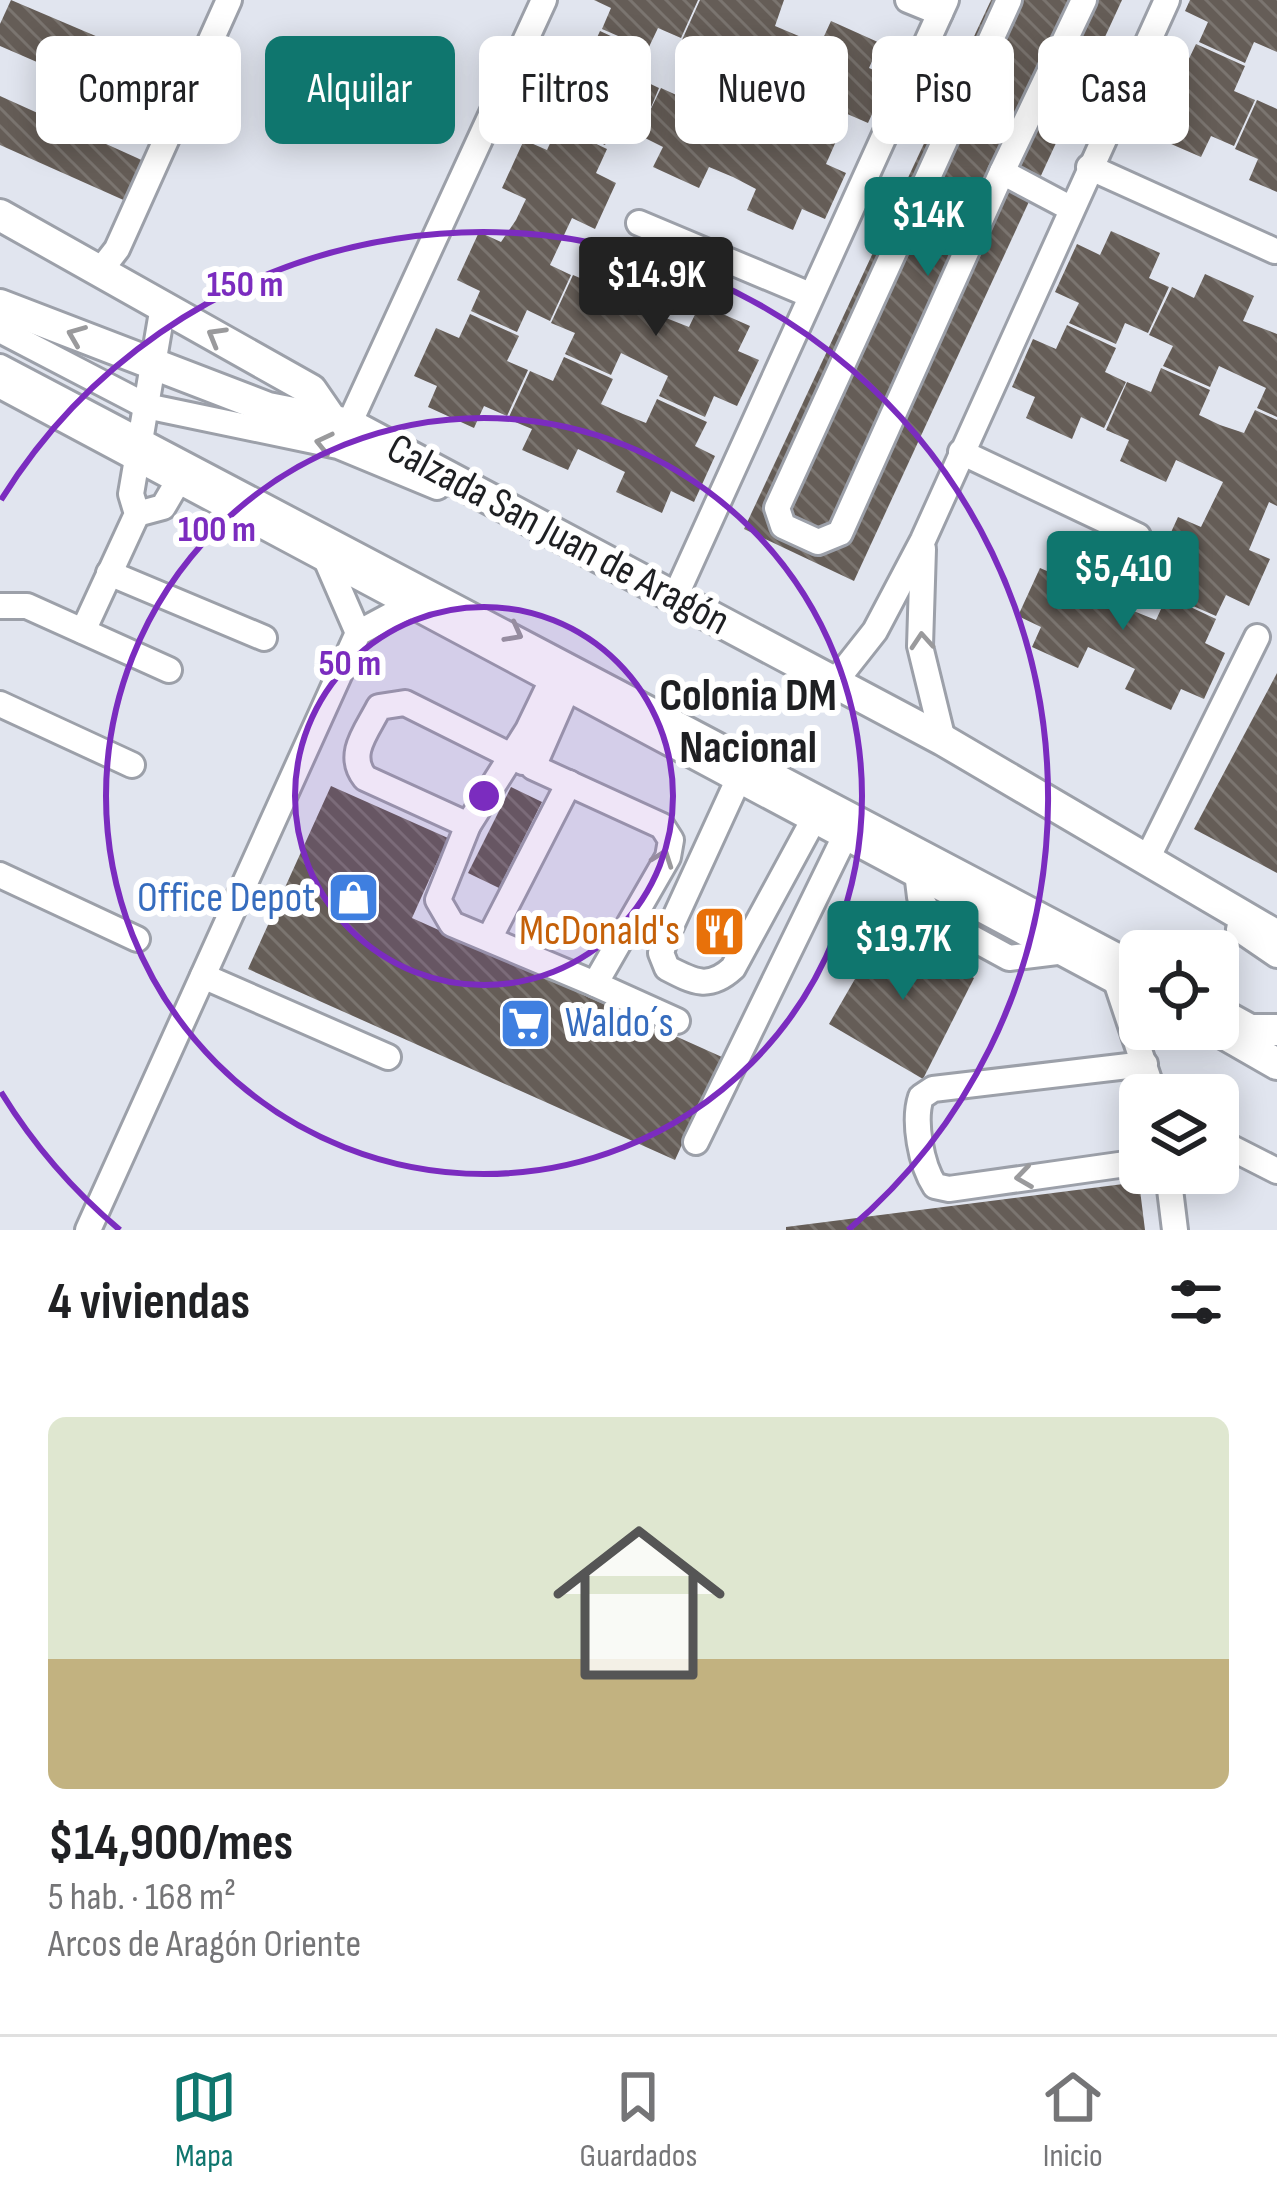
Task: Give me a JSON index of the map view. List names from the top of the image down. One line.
{"streets":{"main road":["Calzada San Juan de Aragón"]},"districts":["Colonia DM Nacional"],"places":{"shop":["Office Depot"],"restaurant":["McDonald's"],"supermarket":["Waldo´s"]},"page":{"chip":["Comprar","Alquilar","Filtros","Nuevo","Piso","Casa"],"price":["$14K","$14.9K","$5,410","$19.7K"],"heading":"4 viviendas","list":[{"name":"$14,900/mes","note":"5 hab. · 168 m² · Arcos de Aragón Oriente"}],"tabs":["Mapa","Guardados","Inicio"]},"rings":["150 m","100 m","50 m"]}
